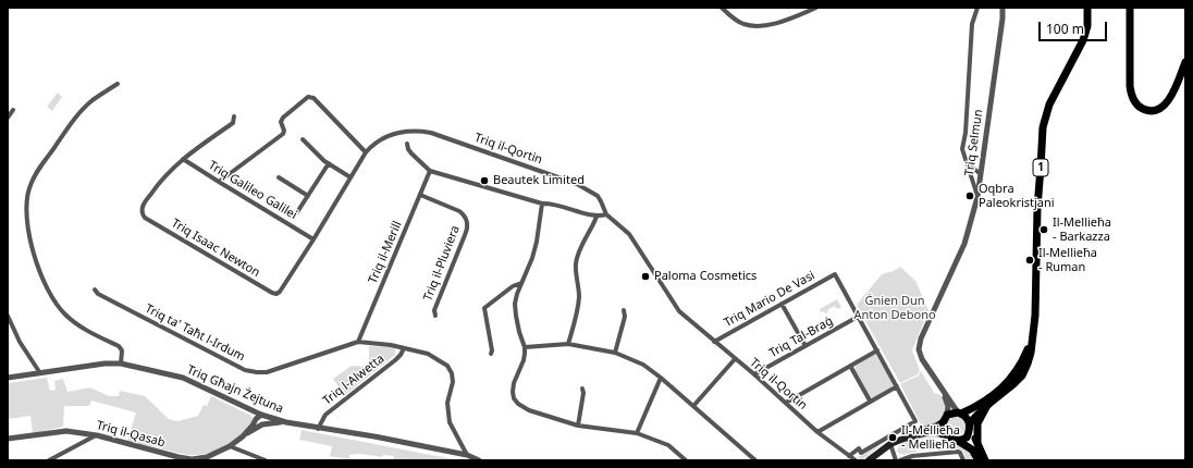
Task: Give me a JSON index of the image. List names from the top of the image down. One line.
{"streets":{"main road":["1"],"street":["Triq Selmun","Triq il-Qortin","Triq Galileo Galilei","Triq Isaac Newton","Triq il-Merill","Triq il-Pluviera","Triq Mario De Vasi","Triq ta' Taħt l-Irdum","Triq Tal-Braġ","Triq l-Alwetta","Triq Għajn Żejtuna","Triq il-Qasab"]},"crossings":[["Triq Selmun","1"],["Triq il-Qortin","Triq Galileo Galilei"],["Triq il-Qortin","Triq Isaac Newton"],["Triq il-Qortin","Triq Mario De Vasi"],["Triq il-Qortin","Triq Tal-Braġ"],["Triq Galileo Galilei","Triq Isaac Newton"],["Triq il-Merill","Triq il-Pluviera"],["Triq il-Merill","Triq ta' Taħt l-Irdum"],["Triq Mario De Vasi","Triq Tal-Braġ"],["Triq ta' Taħt l-Irdum","Triq l-Alwetta"],["Triq ta' Taħt l-Irdum","Triq Għajn Żejtuna"],["Triq l-Alwetta","Triq Għajn Żejtuna"],["Triq Għajn Żejtuna","Triq il-Qasab"]],"parks":["Ġnien Dun Anton Debono"],"places":["Beautek Limited","Oqbra Paleokristjani","Il-Mellieħa - Barkazza","Il-Mellieħa - Ruman","Paloma Cosmetics","Il-Mellieħa - Mellieħa"],"scale_bar":"100 m"}
